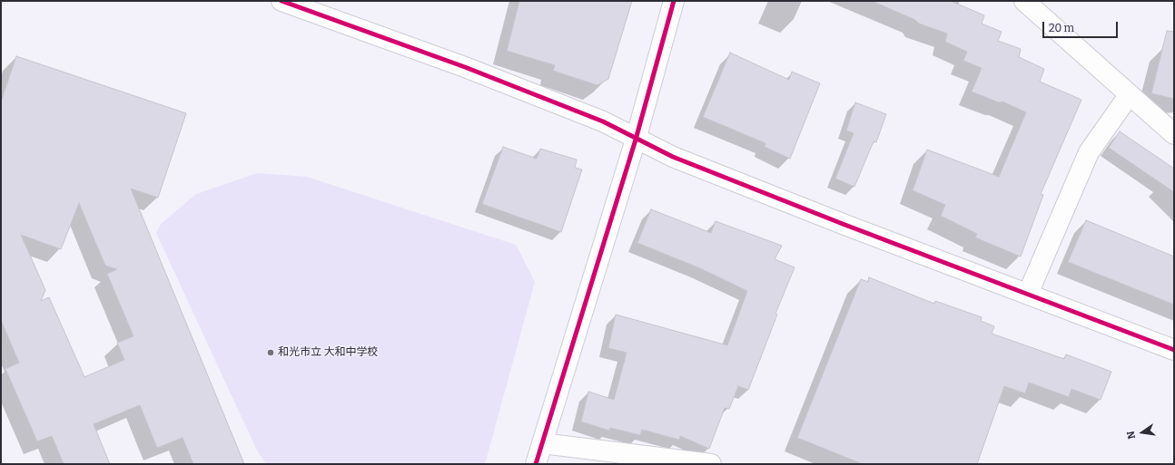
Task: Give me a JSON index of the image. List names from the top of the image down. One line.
{"places":["和光市立 大和中学校"],"scale_bar":"20 m","north":"left"}
